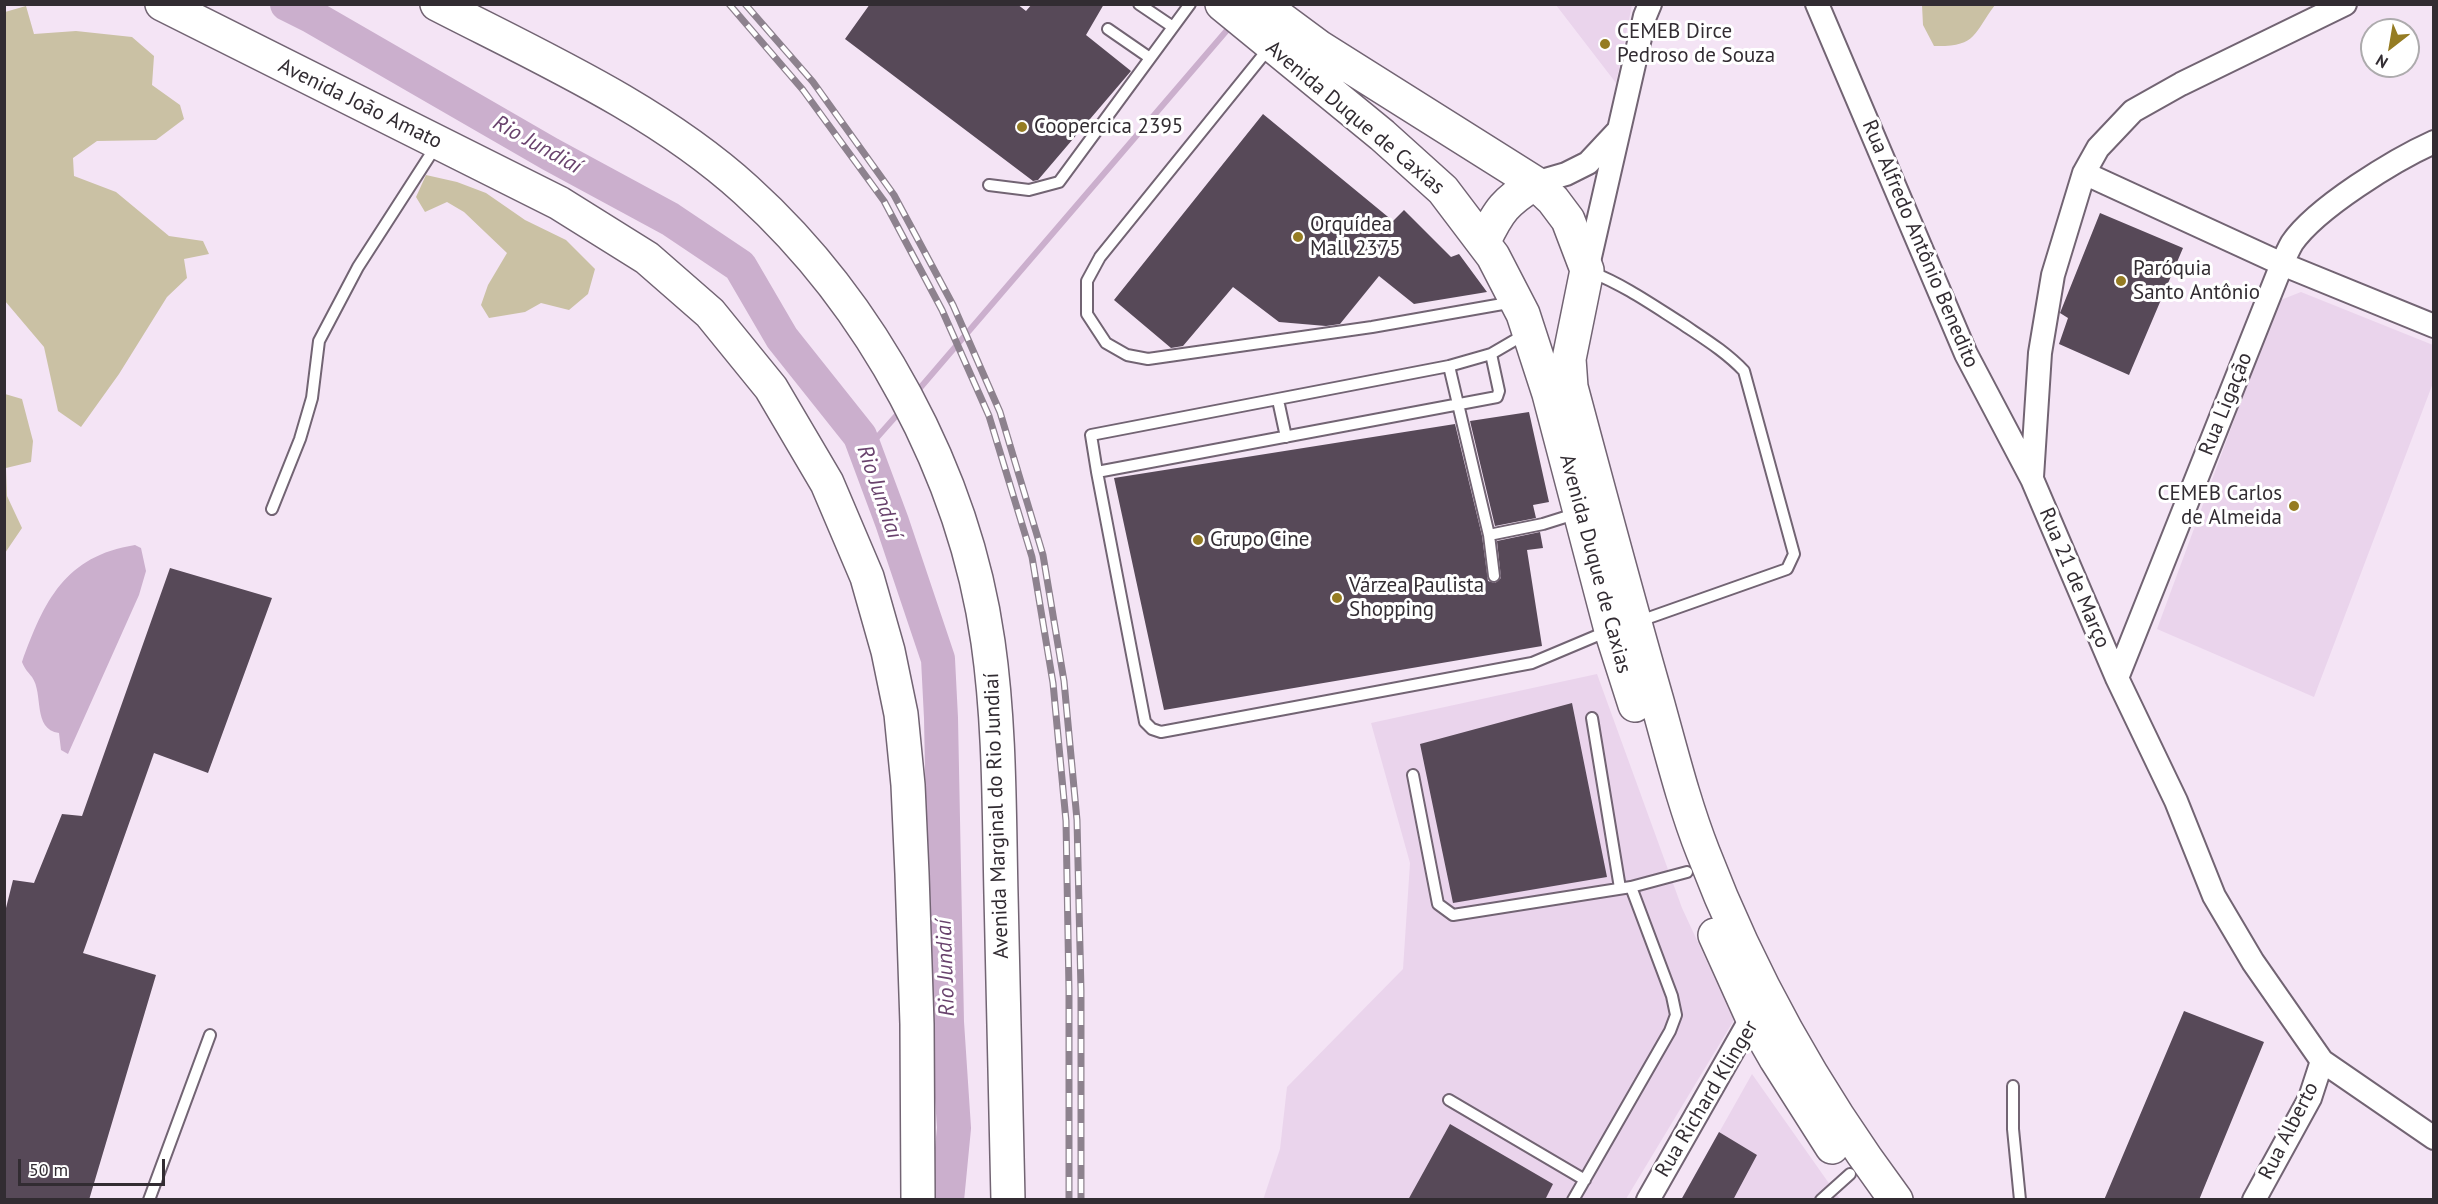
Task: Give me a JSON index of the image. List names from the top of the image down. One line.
{"streets":{"main road":["Avenida João Amato","Avenida Duque de Caxias","Avenida Marginal do Rio Jundiaí"],"street":["Rua Alfredo Antônio Benedito","Rua Ligação","Rua 21 de Março","Rua Richard Klinger","Rua Alberto"]},"crossings":[["Avenida Duque de Caxias","Rua Richard Klinger"],["Rua Alfredo Antônio Benedito","Rua 21 de Março"],["Rua Ligação","Rua 21 de Março"]],"water":["Rio Jundiaí"],"places":["CEMEB Dirce Pedroso de Souza","Coopercica 2395","Orquídea Mall 2375","Paróquia Santo Antônio","CEMEB Carlos de Almeida","Grupo Cine","Várzea Paulista Shopping"],"scale_bar":"50 m","north":"bottom left"}
